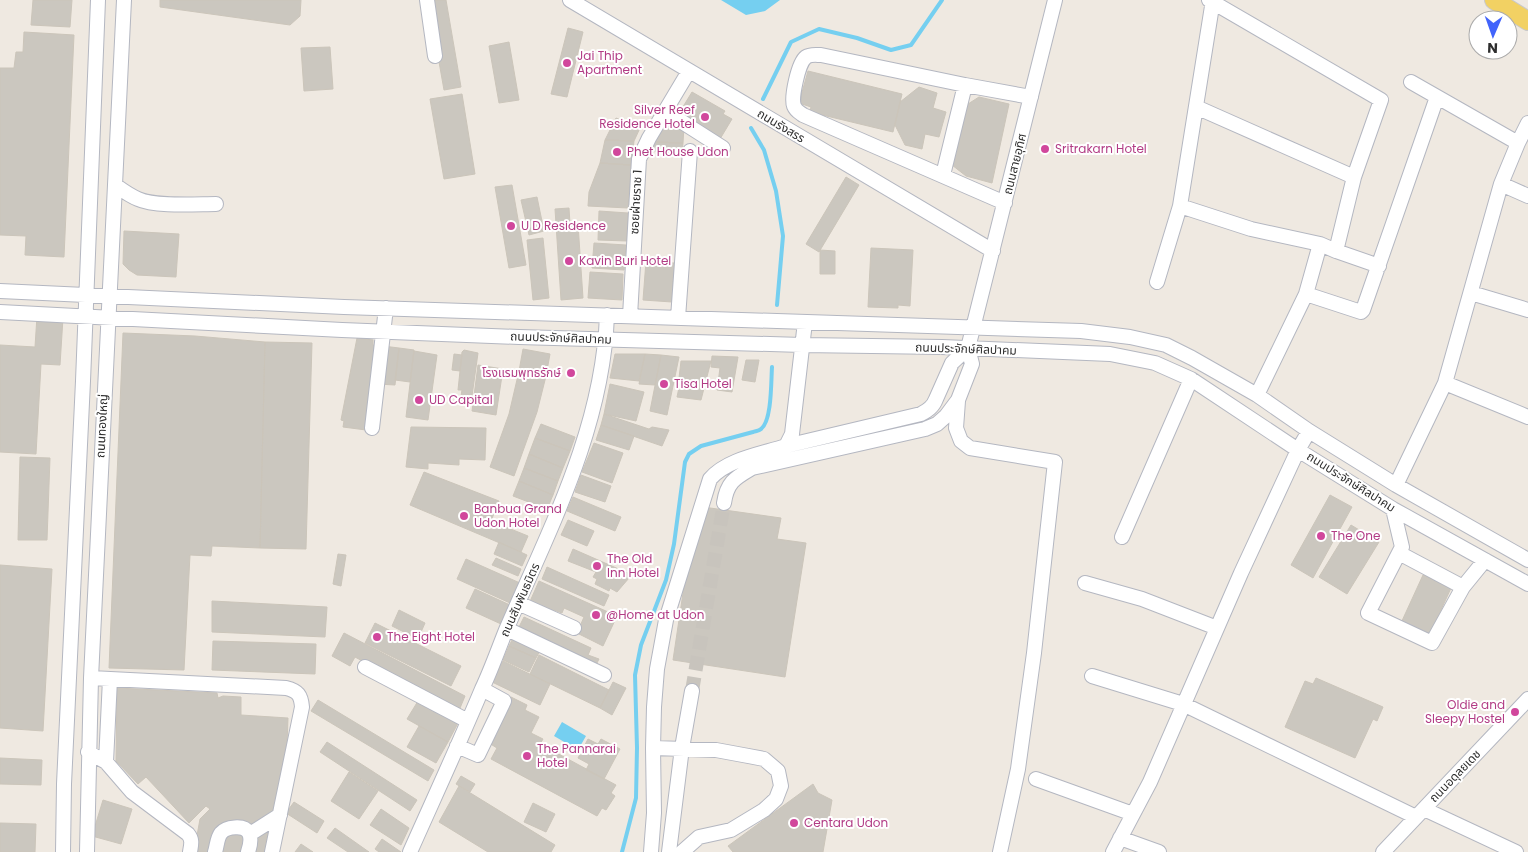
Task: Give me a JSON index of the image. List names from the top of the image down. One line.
{"streets":{"street":["ถนนรังสรร","ถนนสายอุทิศ","ซอยฝ่ายราช 1","ถนนประจักษ์ศิลปาคม","ถนนทองใหญ่","ถนนสัมพันธมิตร","ถนนอดุลยเดช"]},"crossings":[["ถนนรังสรร","ถนนสายอุทิศ"],["ถนนรังสรร","ซอยฝ่ายราช 1"],["ถนนสายอุทิศ","ถนนประจักษ์ศิลปาคม"],["ซอยฝ่ายราช 1","ถนนประจักษ์ศิลปาคม"],["ถนนประจักษ์ศิลปาคม","ถนนทองใหญ่"],["ถนนประจักษ์ศิลปาคม","ถนนสัมพันธมิตร"]],"places":["Jai Thip Apartment","Silver Reef Residence Hotel","Sritrakarn Hotel","Phet House Udon","U D Residence","Kavin Buri Hotel","โรงเเรมพุทธรักษ์","Tisa Hotel","UD Capital","Banbua Grand Udon Hotel","The One","The Old Inn Hotel","@Home at Udon","The Eight Hotel","Oldie and Sleepy Hostel","The Pannarai Hotel","Centara Udon"],"north":"bottom"}
